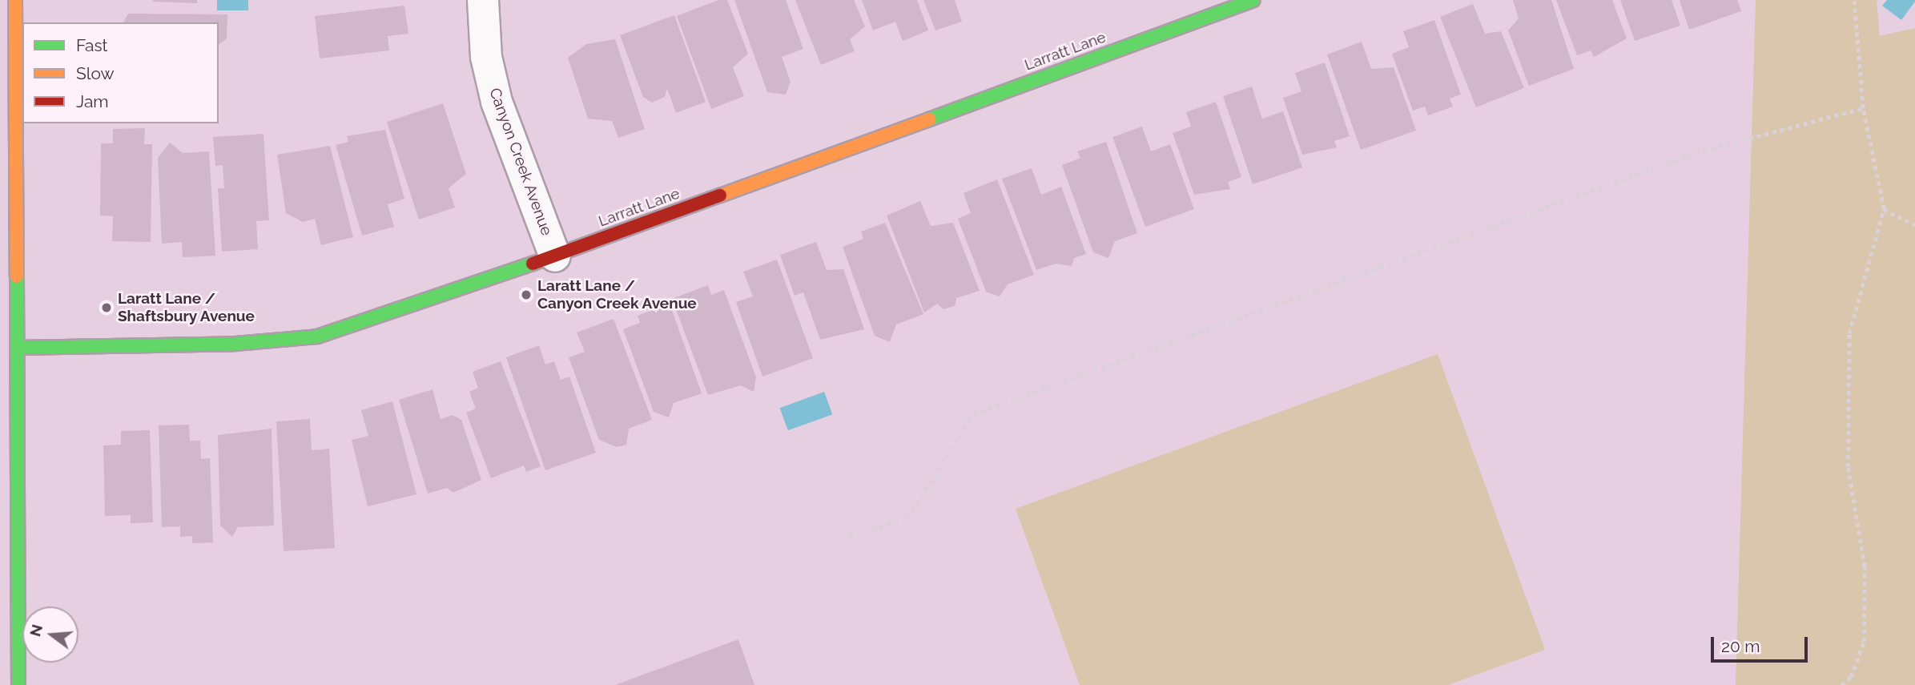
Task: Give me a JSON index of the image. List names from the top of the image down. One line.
{"streets":{"street":["Larratt Lane","Canyon Creek Avenue"]},"crossings":[["Larratt Lane","Canyon Creek Avenue"]],"places":["Laratt Lane / Canyon Creek Avenue","Laratt Lane / Shaftsbury Avenue"],"legend":["Fast","Slow","Jam"],"scale_bar":"20 m","north":"left"}
